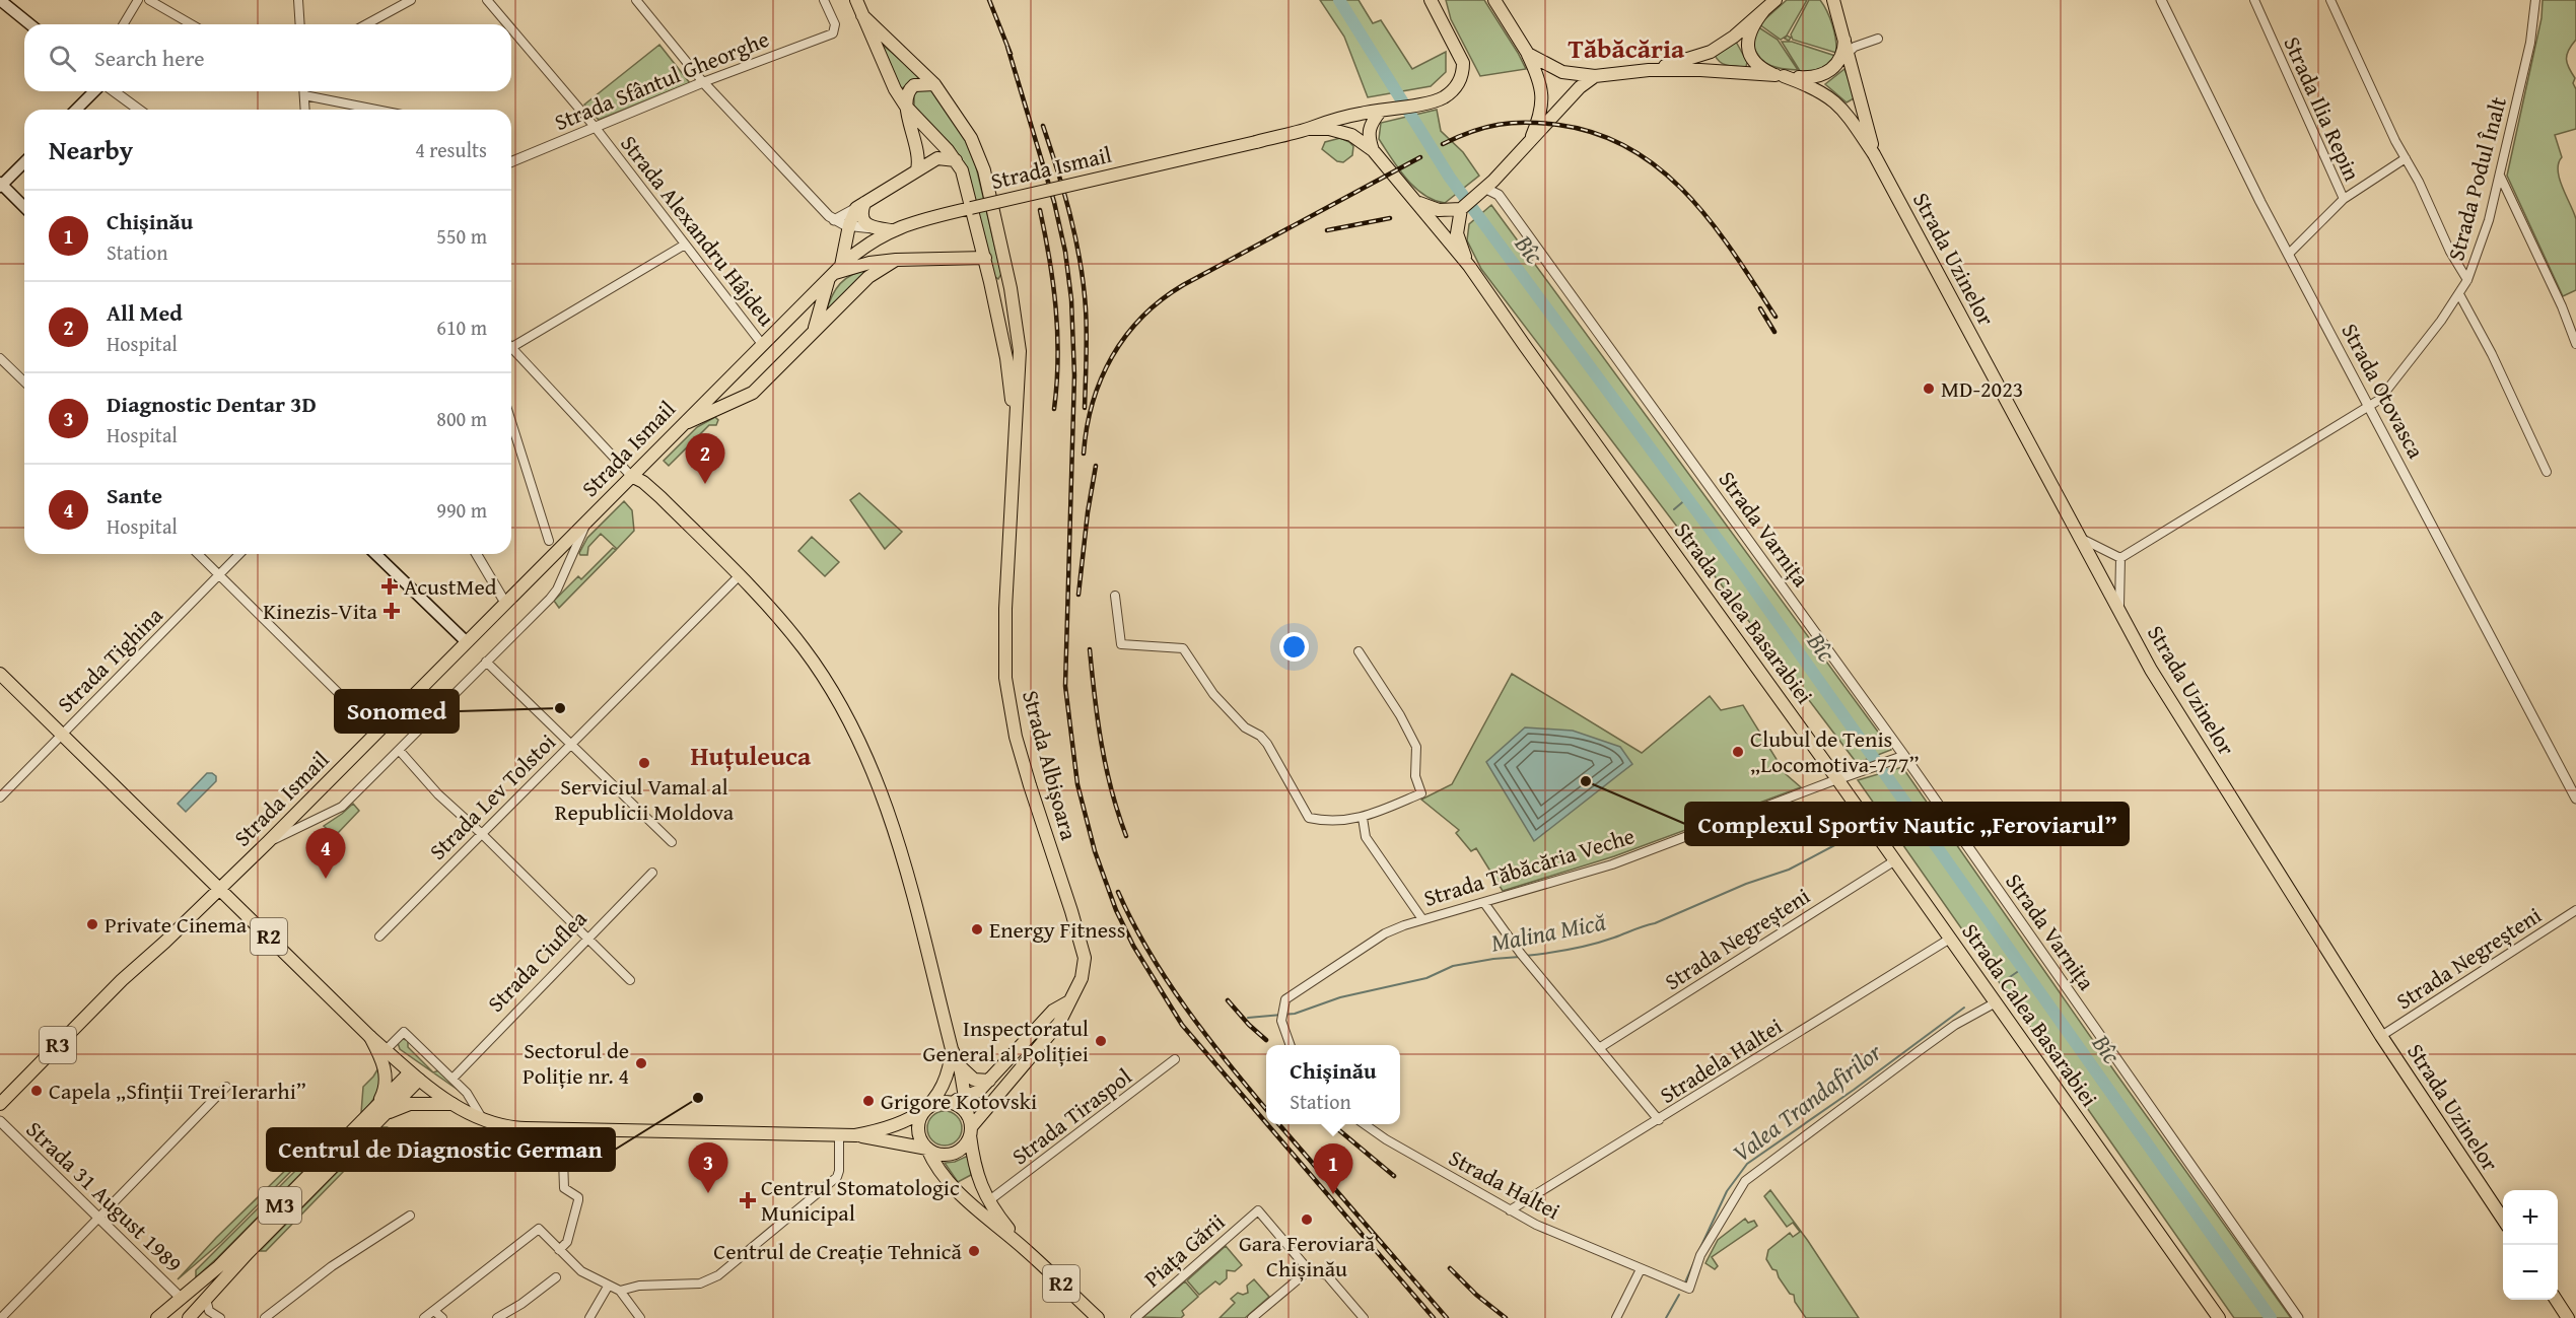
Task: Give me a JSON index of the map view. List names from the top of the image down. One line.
{"streets":{"main road":["Strada Ismail","Strada Uzinelor","Strada Calea Basarabiei","Strada Albișoara","R2","R3","M3"],"street":["Strada Sfântul Gheorghe","Strada Ilia Repin","Strada Podul Înalt","Strada Alexandru Hâjdeu","Strada Otovasca","Strada Varnița","Strada Tighina","Strada Lev Tolstoi","Strada Tăbăcăria Veche","Strada Negreșteni","Strada Ciuflea","Stradela Haltei","Strada Tiraspol","Strada Haltei","Strada 31 August 1989","Piața Gării"]},"crossings":[["Strada Sfântul Gheorghe","Strada Alexandru Hâjdeu"],["Strada Ismail","Strada Alexandru Hâjdeu"],["Strada Ismail","Strada Calea Basarabiei"],["Strada Ismail","R2"],["Strada Podul Înalt","Strada Otovasca"],["Strada Uzinelor","Strada Negreșteni"],["Strada Varnița","Strada Tăbăcăria Veche"],["Strada Calea Basarabiei","Strada Tăbăcăria Veche"],["Strada Calea Basarabiei","Strada Negreșteni"],["Strada Calea Basarabiei","Stradela Haltei"],["Strada Calea Basarabiei","Strada Haltei"],["Strada Tighina","R2"],["Strada Albișoara","R2"],["R2","Strada Tiraspol"],["R2","M3"],["Stradela Haltei","Strada Haltei"],["Strada 31 August 1989","M3"]],"districts":["Tăbăcăria","Huțuleuca"],"water":["Bîc","Malina Mică","Valea Trandafirilor"],"places":{"other":["MD-2023","Sonomed","Clubul de Tenis „Locomotiva-777”","Serviciul Vamal al Republicii Moldova","Complexul Sportiv Nautic „Feroviarul”","Private Cinema","Energy Fitness","Inspectoratul General al Poliției","Sectorul de Poliție nr. 4","Capela „Sfinții Trei Ierarhi”","Centrul de Diagnostic German","Grigore Kotovski","Gara Feroviară Chișinău","Centrul de Creație Tehnică"],"health":["AcustMed","Kinezis-Vita","Centrul Stomatologic Municipal"]},"page":{"search":"Search here","heading":["Nearby","4 results"],"list":[{"mark":"1","name":"Chișinău","note":"Station","value":"550 m"},{"mark":"2","name":"All Med","note":"Hospital","value":"610 m"},{"mark":"3","name":"Diagnostic Dentar 3D","note":"Hospital","value":"800 m"},{"mark":"4","name":"Sante","note":"Hospital","value":"990 m"}],"pins":["2","4","3","1"],"popup":["Chișinău","Station"],"map_buttons":["+","−"]}}
